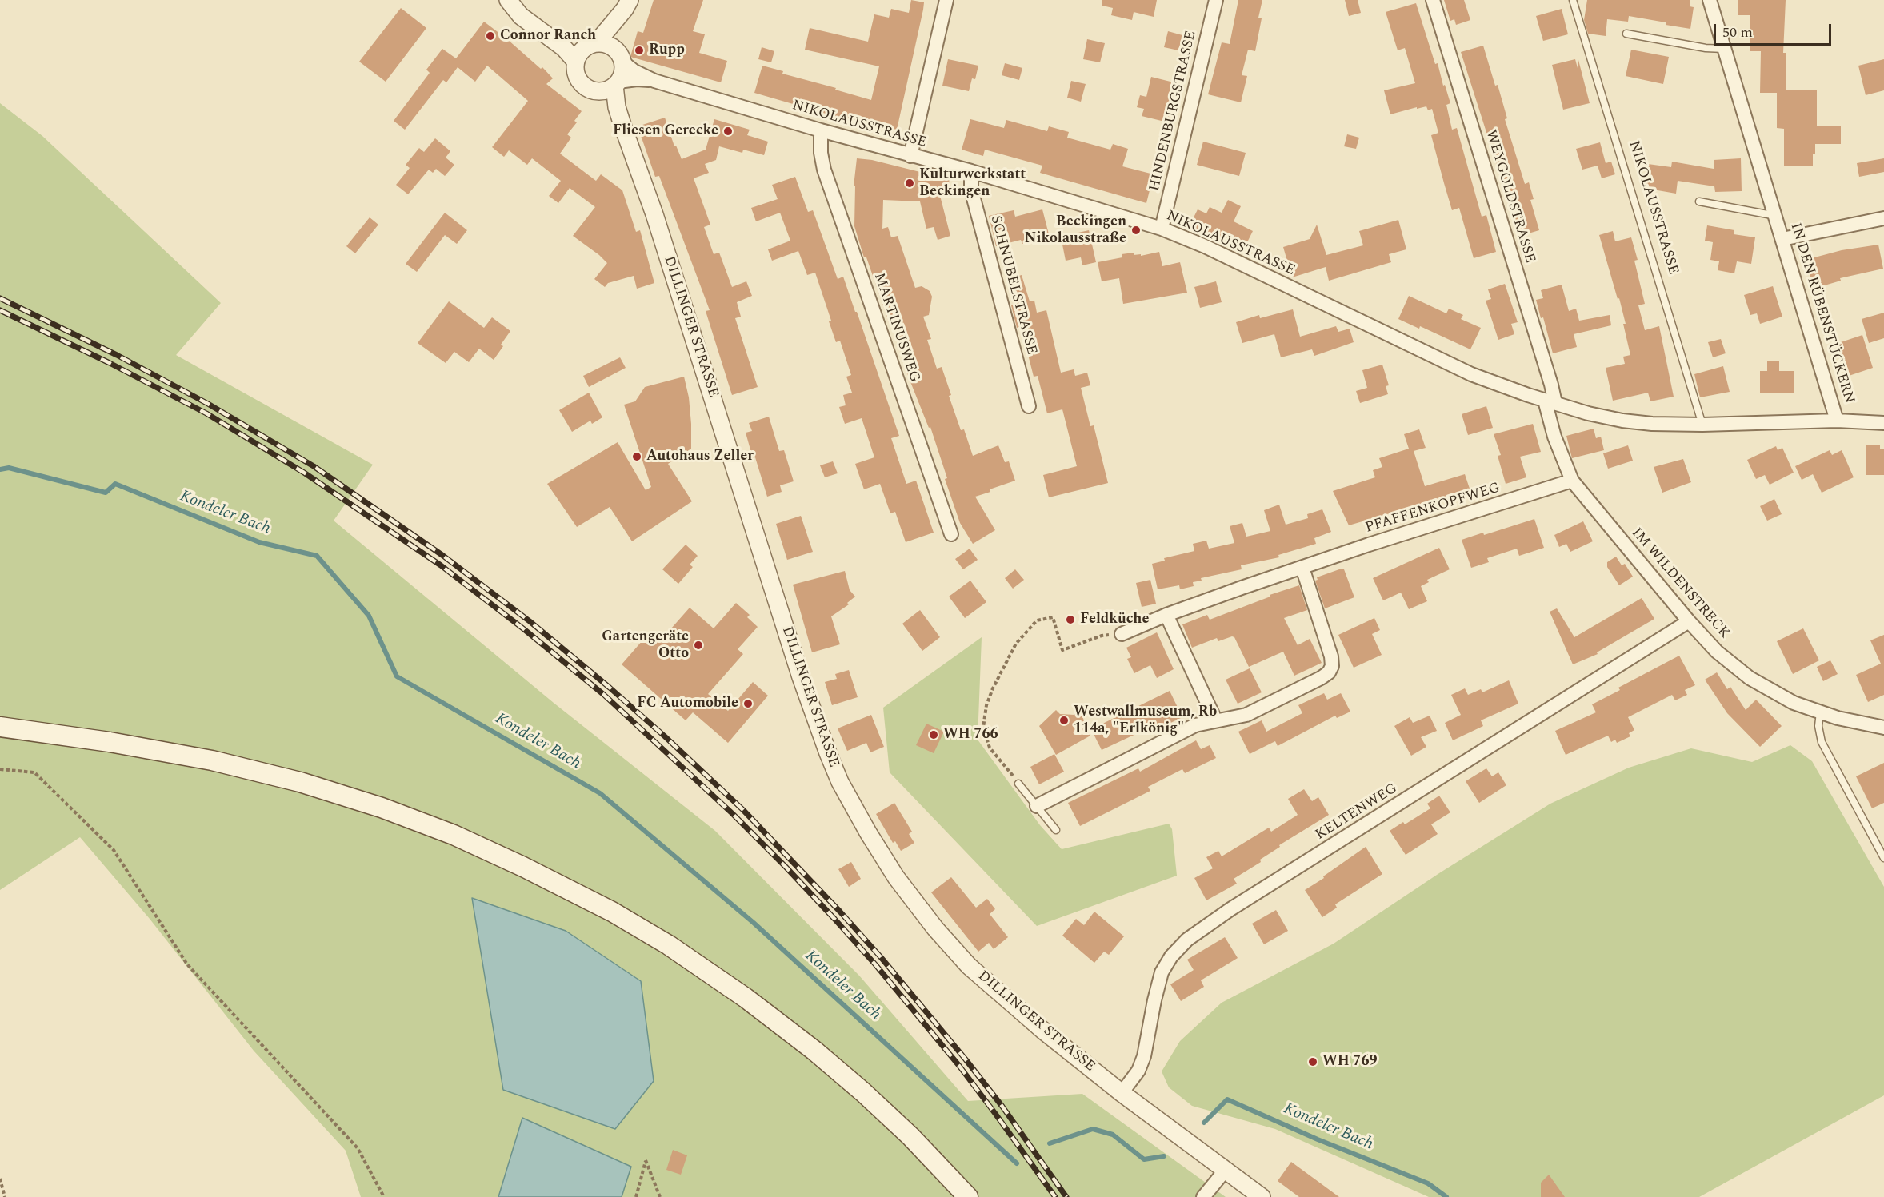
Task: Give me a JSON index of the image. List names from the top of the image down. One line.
{"streets":{"street":["HINDENBURGSTRASSE","NIKOLAUSSTRASSE","WEYGOLDSTRASSE","SCHNUBELSTRASSE","IN DEN RÜBENSTÜCKERN","DILLINGER STRASSE","MARTINUSWEG","PFAFFENKOPFWEG","IM WILDENSTRECK","KELTENWEG"]},"crossings":[["HINDENBURGSTRASSE","NIKOLAUSSTRASSE"],["NIKOLAUSSTRASSE","WEYGOLDSTRASSE"],["NIKOLAUSSTRASSE","SCHNUBELSTRASSE"],["NIKOLAUSSTRASSE","IN DEN RÜBENSTÜCKERN"],["NIKOLAUSSTRASSE","DILLINGER STRASSE"],["NIKOLAUSSTRASSE","MARTINUSWEG"],["NIKOLAUSSTRASSE","IM WILDENSTRECK"],["WEYGOLDSTRASSE","IM WILDENSTRECK"],["DILLINGER STRASSE","KELTENWEG"],["PFAFFENKOPFWEG","IM WILDENSTRECK"],["IM WILDENSTRECK","KELTENWEG"]],"water":["Kondeler Bach"],"places":["Connor Ranch","Rupp","Fliesen Gerecke","Kulturwerkstatt Beckingen","Beckingen Nikolausstraße","Autohaus Zeller","Feldküche","Gartengeräte Otto","FC Automobile","Westwallmuseum, Rb 114a, \"Erlkönig\"","WH 766","WH 769"],"scale_bar":"50 m"}
